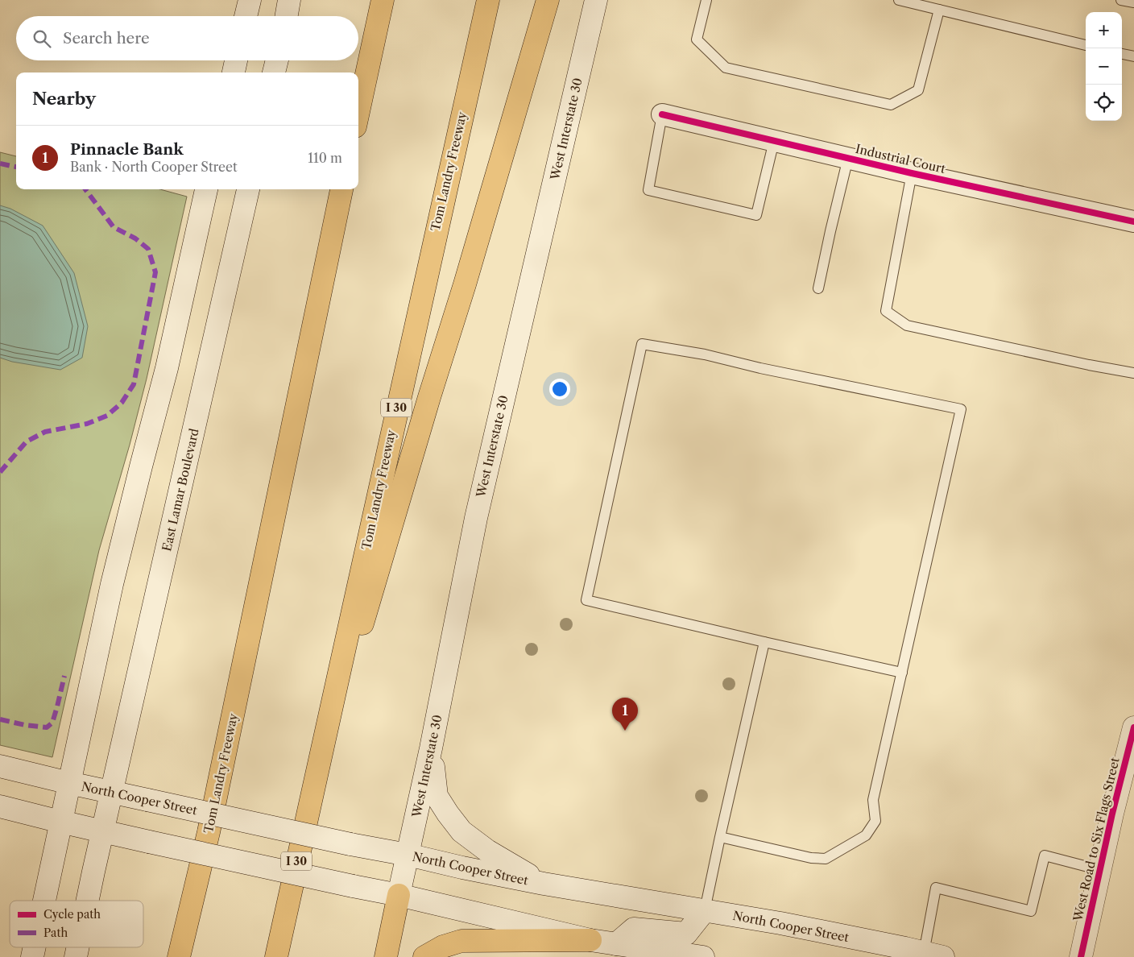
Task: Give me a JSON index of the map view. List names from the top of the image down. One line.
{"streets":{"highway":["Tom Landry Freeway","I 30"],"main road":["West Interstate 30","East Lamar Boulevard","North Cooper Street","West Road to Six Flags Street"],"street":["Industrial Court"]},"crossings":[["West Interstate 30","North Cooper Street"],["East Lamar Boulevard","North Cooper Street"]],"legend":["Cycle path","Path"],"page":{"map_buttons":["+","−"],"search":"Search here","heading":"Nearby","list":[{"mark":"1","name":"Pinnacle Bank","note":"Bank · North Cooper Street","value":"110 m"}],"pins":"1"}}
